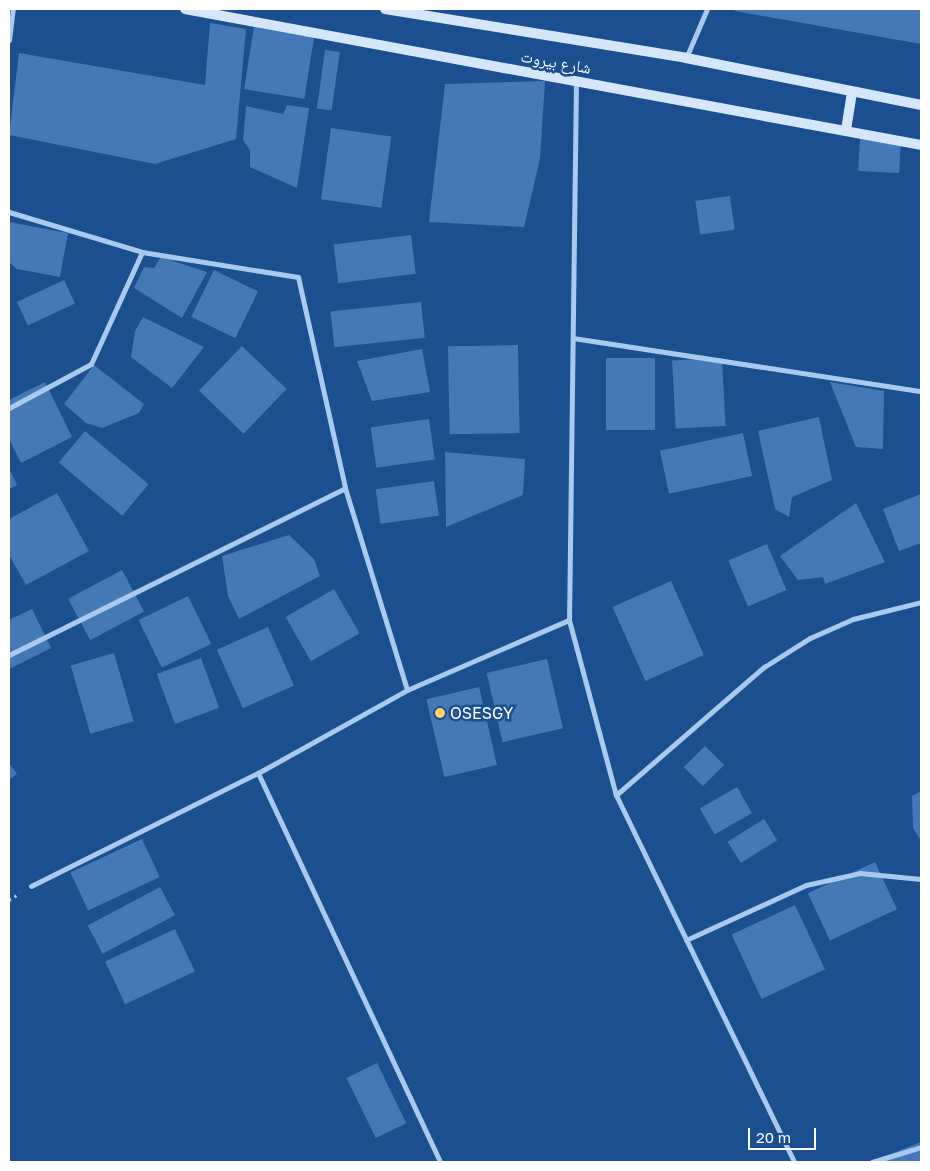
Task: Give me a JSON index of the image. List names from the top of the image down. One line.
{"streets":{"main road":["شارع بيروت"]},"places":["OSESGY"],"scale_bar":"20 m"}
